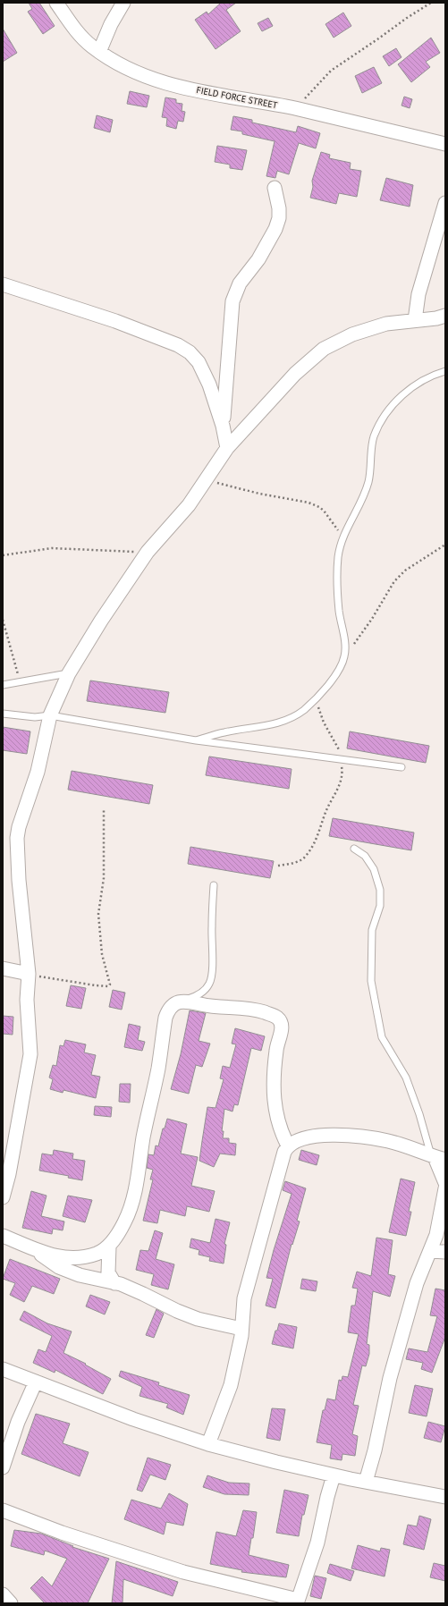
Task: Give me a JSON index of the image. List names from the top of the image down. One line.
{"streets":{"street":["FIELD FORCE STREET"]}}
